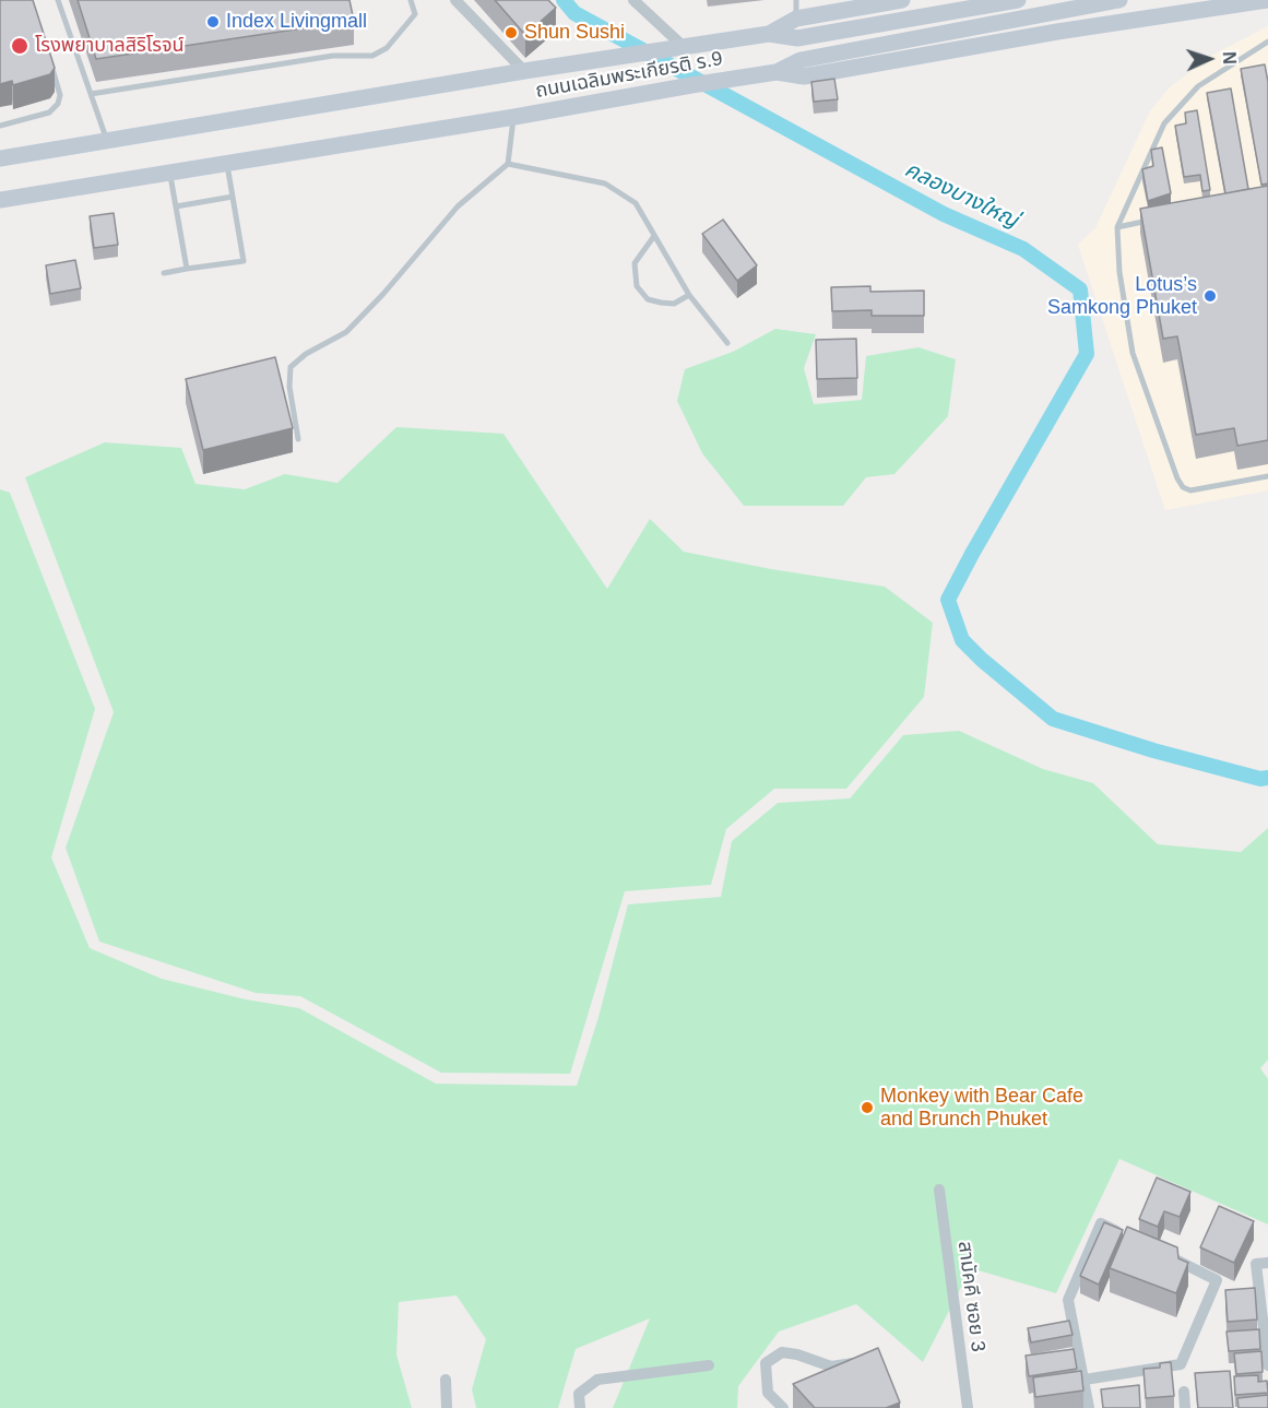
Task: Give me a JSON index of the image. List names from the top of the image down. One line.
{"streets":{"main road":["ถนนเฉลิมพระเกียรติ ร.9"],"street":["สามัคคี ซอย 3"]},"water":["คลองบางใหญ่"],"places":["Index Livingmall","Shun Sushi","โรงพยาบาลสิริโรจน์","Lotus’s Samkong Phuket","Monkey with Bear Cafe and Brunch Phuket"],"north":"right"}
